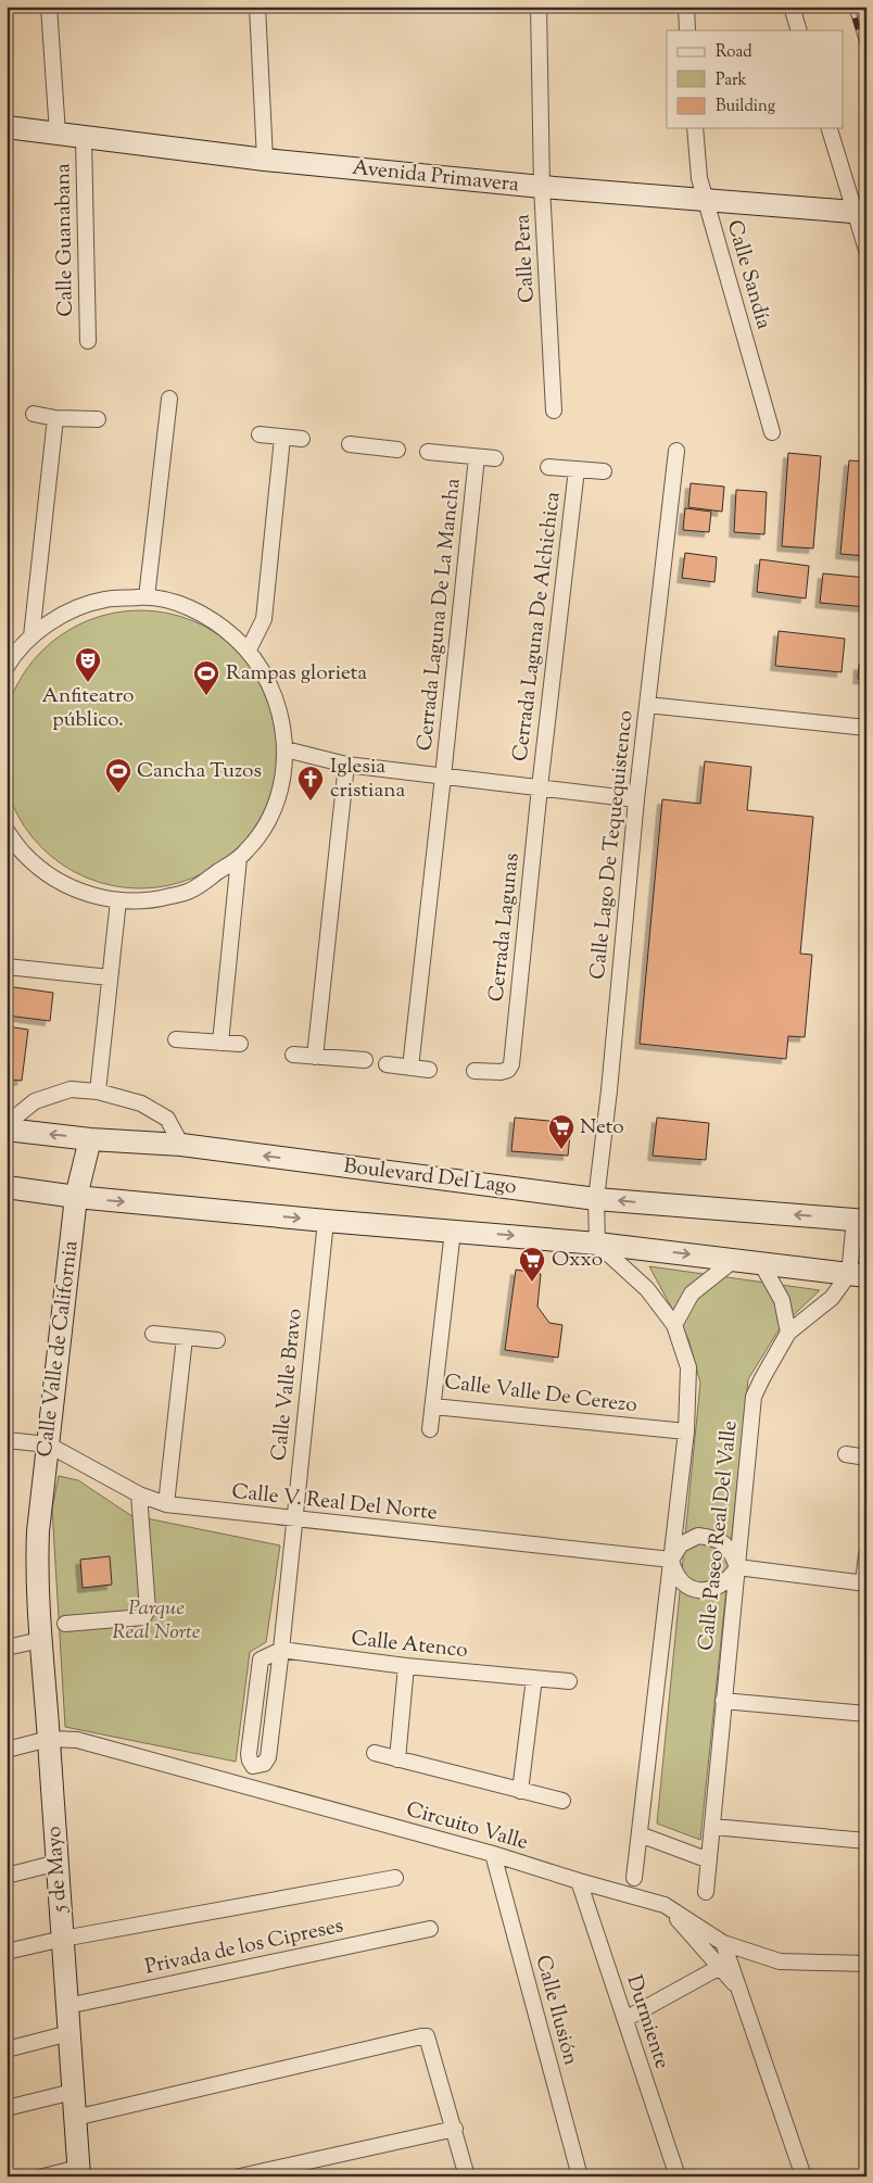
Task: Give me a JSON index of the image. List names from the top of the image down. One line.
{"streets":{"street":["Avenida Primavera","Calle Guanabana","Calle Pera","Calle Sandía","Cerrada Laguna De La Mancha","Cerrada Laguna De Alchichica","Calle Lago De Tequequistenco","Cerrada Lagunas","Boulevard Del Lago","Calle Valle de California","Calle Valle Bravo","Calle Valle De Cerezo","Calle V. Real Del Norte","Calle Paseo Real Del Valle","Calle Atenco","Circuito Valle","5 de Mayo","Privada de los Cipreses","Calle Ilusión","Durmiente"]},"crossings":[["Avenida Primavera","Calle Guanabana"],["Avenida Primavera","Calle Pera"],["Avenida Primavera","Calle Sandía"],["Cerrada Laguna De Alchichica","Cerrada Lagunas"],["Calle Lago De Tequequistenco","Boulevard Del Lago"],["Calle Lago De Tequequistenco","Calle Paseo Real Del Valle"],["Boulevard Del Lago","Calle Valle de California"],["Calle Valle de California","Calle V. Real Del Norte"],["Calle Valle de California","5 de Mayo"],["Calle Valle Bravo","Calle V. Real Del Norte"],["Calle Valle Bravo","Calle Atenco"],["Calle Valle De Cerezo","Calle Paseo Real Del Valle"],["Calle V. Real Del Norte","Calle Paseo Real Del Valle"],["Circuito Valle","5 de Mayo"],["Circuito Valle","Calle Ilusión"],["Circuito Valle","Durmiente"],["5 de Mayo","Privada de los Cipreses"]],"parks":["Parque Real Norte"],"places":{"theatre":["Anfiteatro público."],"sports":["Rampas glorieta","Cancha Tuzos"],"church":["Iglesia cristiana"],"supermarket":["Neto","Oxxo"]},"legend":["Road","Park","Building"]}
